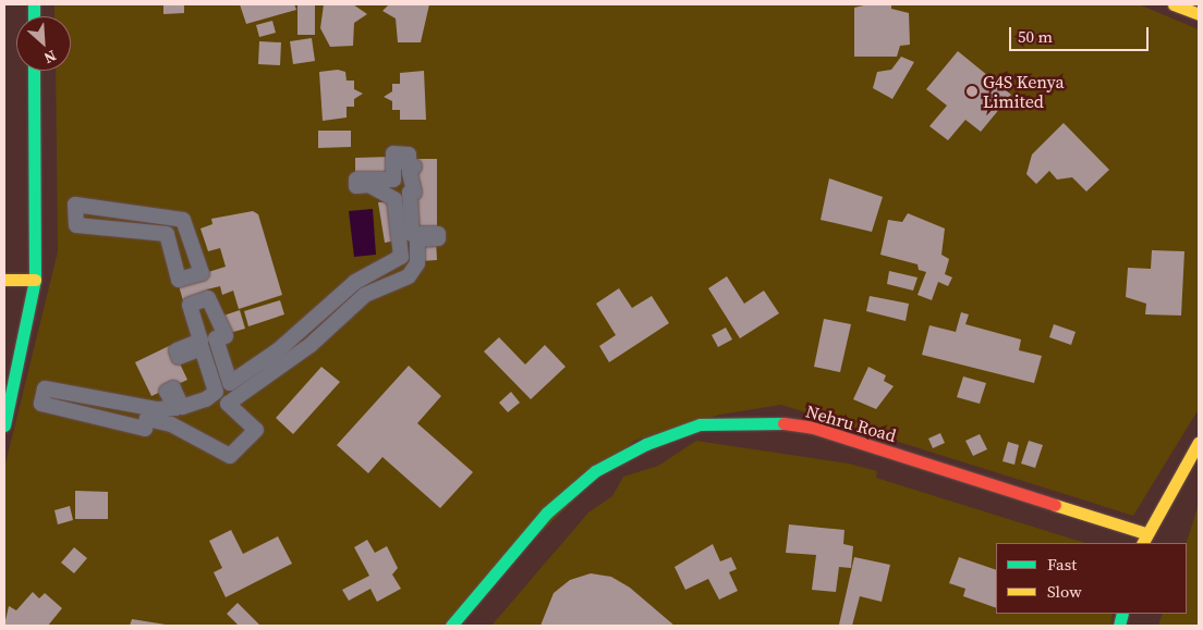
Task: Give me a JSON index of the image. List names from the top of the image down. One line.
{"streets":{"street":["Nehru Road"]},"places":["G4S Kenya Limited"],"legend":["Fast","Slow"],"scale_bar":"50 m","north":"bottom right"}
